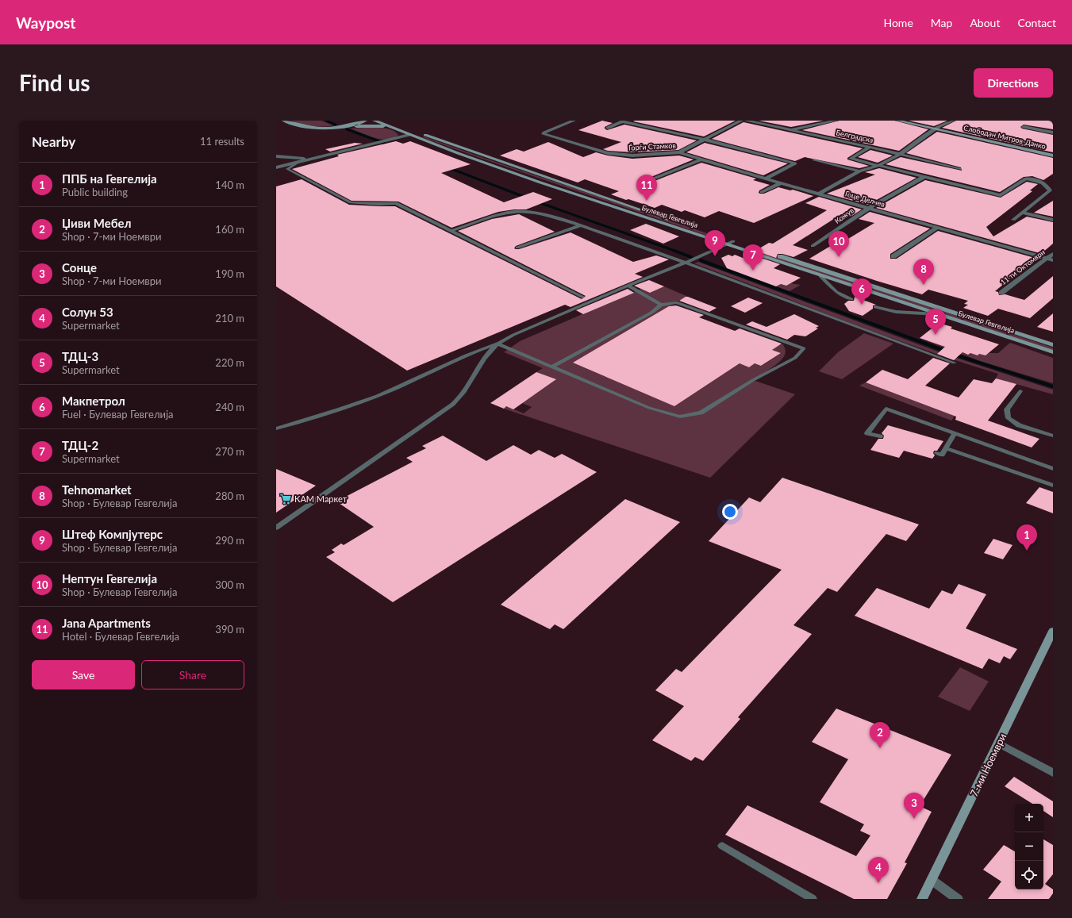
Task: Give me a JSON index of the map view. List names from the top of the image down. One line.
{"streets":{"main road":["Слободан Митров-Данко","Булевар Гевгелија","7-ми Ноември"],"street":["Белградска","Ѓорѓи Стамков","Гоце Делчев","Кожув","11 ти Октомври"]},"crossings":[["Ѓорѓи Стамков","Гоце Делчев"],["Гоце Делчев","Кожув"],["Гоце Делчев","11 ти Октомври"]],"places":{"supermarket":["КАМ Маркет"]},"page":{"header":"Waypost","nav":["Home","Map","About","Contact"],"buttons":["Directions",["Save","Share"]],"title":"Find us","heading":["Nearby","11 results"],"list":[{"mark":"1","name":"ППБ на Гевгелија","note":"Public building","value":"140 m"},{"mark":"2","name":"Џиви Мебел","note":"Shop · 7-ми Ноември","value":"160 m"},{"mark":"3","name":"Сонце","note":"Shop · 7-ми Ноември","value":"190 m"},{"mark":"4","name":"Солун 53","note":"Supermarket","value":"210 m"},{"mark":"5","name":"ТДЦ-3","note":"Supermarket","value":"220 m"},{"mark":"6","name":"Макпетрол","note":"Fuel · Булевар Гевгелија","value":"240 m"},{"mark":"7","name":"ТДЦ-2","note":"Supermarket","value":"270 m"},{"mark":"8","name":"Tehnomarket","note":"Shop · Булевар Гевгелија","value":"280 m"},{"mark":"9","name":"Штеф Компјутерс","note":"Shop · Булевар Гевгелија","value":"290 m"},{"mark":"10","name":"Нептун Гевгелија","note":"Shop · Булевар Гевгелија","value":"300 m"},{"mark":"11","name":"Jana Apartments","note":"Hotel · Булевар Гевгелија","value":"390 m"}],"pins":["11","9","10","7","8","6","5","1","2","3","4"],"map_buttons":["+","−"]}}
